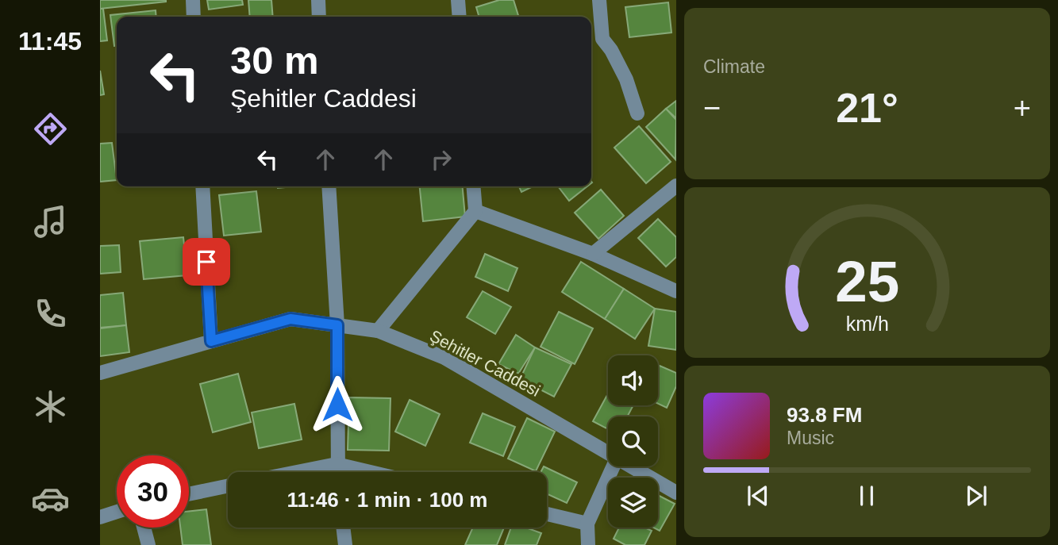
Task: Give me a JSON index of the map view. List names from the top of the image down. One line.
{"streets":{"street":["Şehitler Caddesi"]},"page":{"tabs":"11:45","tile":"Climate","turn":["30 m","Şehitler Caddesi"],"heat":["−","21°","+"],"song":["93.8 FM","Music"],"limit":"30","trip":"11:46 · 1 min · 100 m","gauge":["25","km/h"]}}
